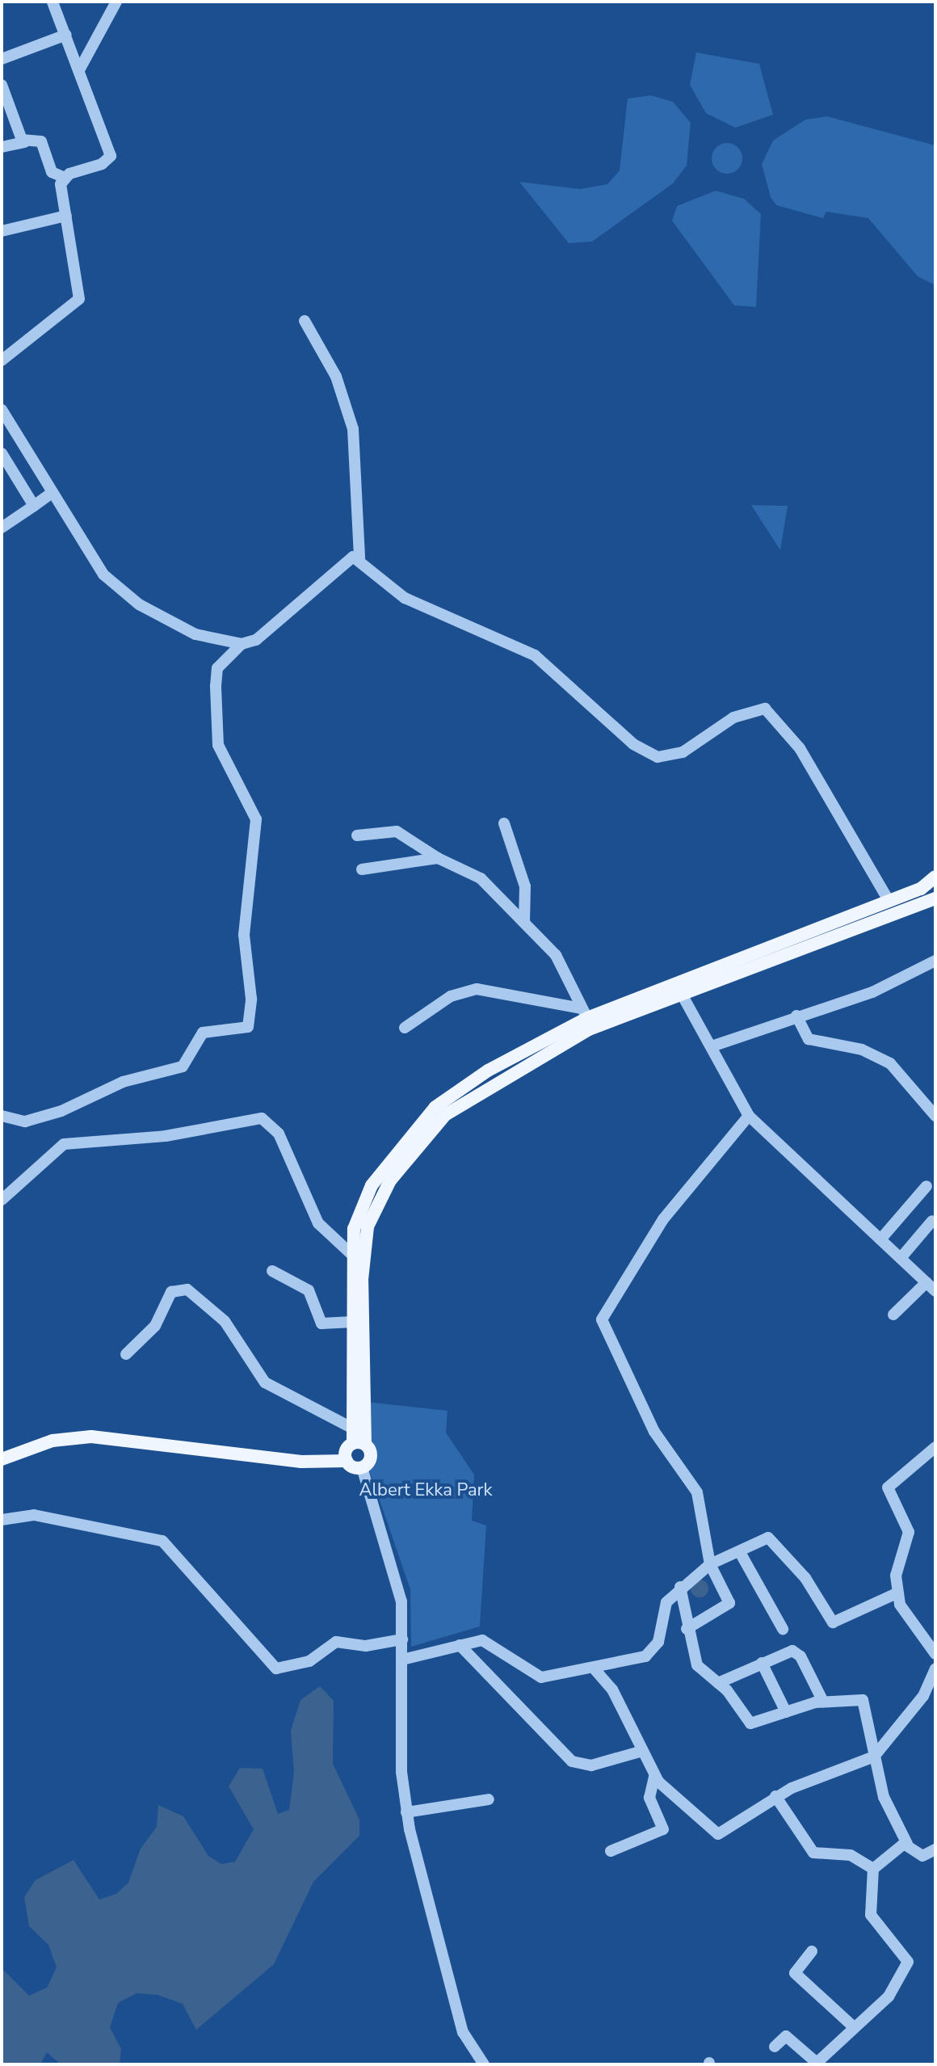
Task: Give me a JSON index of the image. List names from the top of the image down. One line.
{"parks":["Albert Ekka Park"]}
